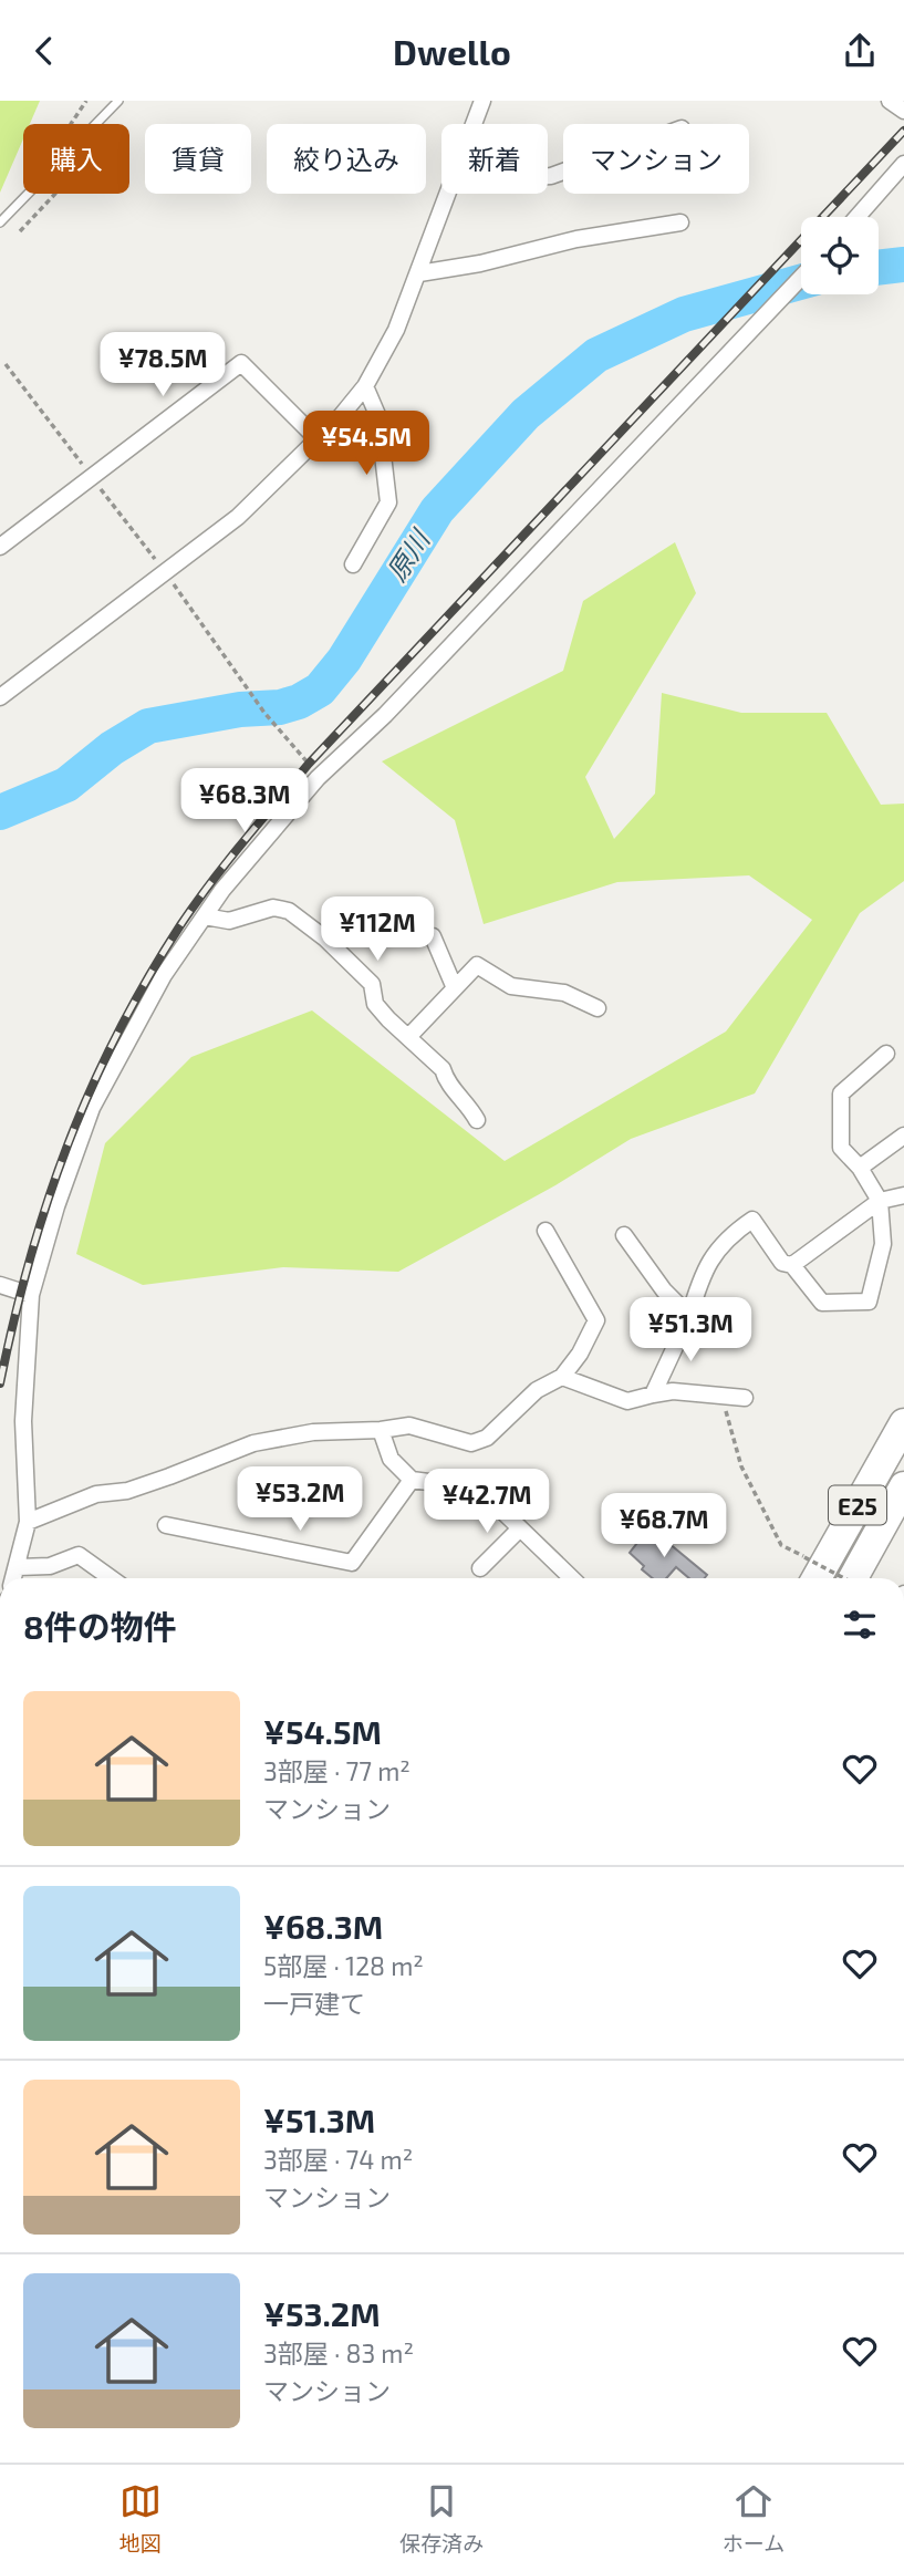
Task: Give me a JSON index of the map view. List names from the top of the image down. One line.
{"streets":{"highway":["E25"]},"water":["原川"],"page":{"header":"Dwello","chip":["購入","賃貸","絞り込み","新着","マンション"],"price":["¥78.5M","¥54.5M","¥68.3M","¥112M","¥51.3M","¥53.2M","¥42.7M","¥68.7M"],"heading":"8件の物件","list":[{"name":"¥54.5M","note":"3部屋 · 77 m² · マンション"},{"name":"¥68.3M","note":"5部屋 · 128 m² · 一戸建て"},{"name":"¥51.3M","note":"3部屋 · 74 m² · マンション"},{"name":"¥53.2M","note":"3部屋 · 83 m² · マンション"}],"tabs":["地図","保存済み","ホーム"]}}
